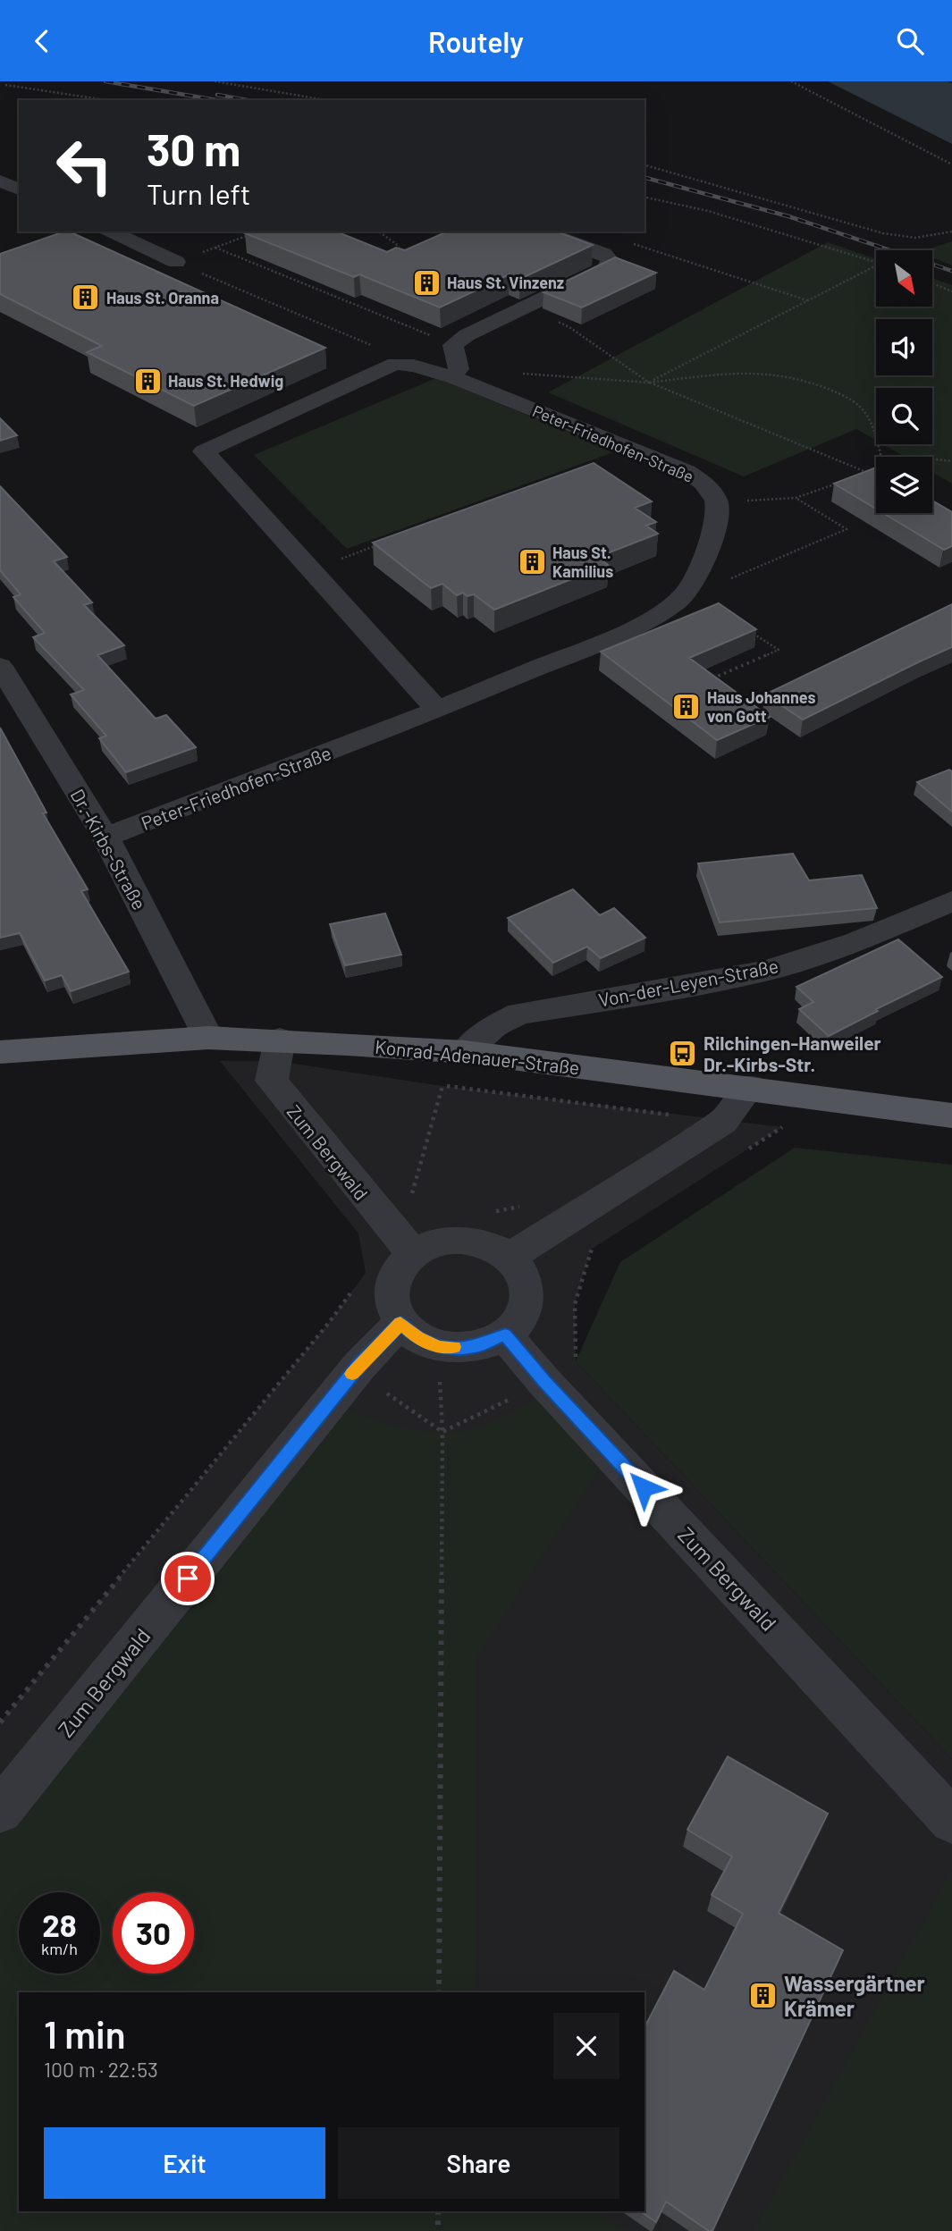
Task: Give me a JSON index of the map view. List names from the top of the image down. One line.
{"streets":{"main road":["Konrad-Adenauer-Straße"],"street":["Peter-Friedhofen-Straße","Dr.-Kirbs-Straße","Von-der-Leyen-Straße","Zum Bergwald"]},"crossings":[["Peter-Friedhofen-Straße","Dr.-Kirbs-Straße"],["Dr.-Kirbs-Straße","Konrad-Adenauer-Straße"],["Von-der-Leyen-Straße","Konrad-Adenauer-Straße"],["Konrad-Adenauer-Straße","Zum Bergwald"]],"places":{"building":["Haus St. Vinzenz","Haus St. Oranna","Haus St. Hedwig","Haus St. Kamilius","Haus Johannes von Gott","Wassergärtner Krämer"],"bus stop":["Rilchingen-Hanweiler Dr.-Kirbs-Str."]},"north":"bottom right","page":{"header":"Routely","turn":["30 m","Turn left"],"speed":"28 km/h","limit":"30","heading":["1 min","100 m · 22:53"],"buttons":["Exit","Share"]}}
